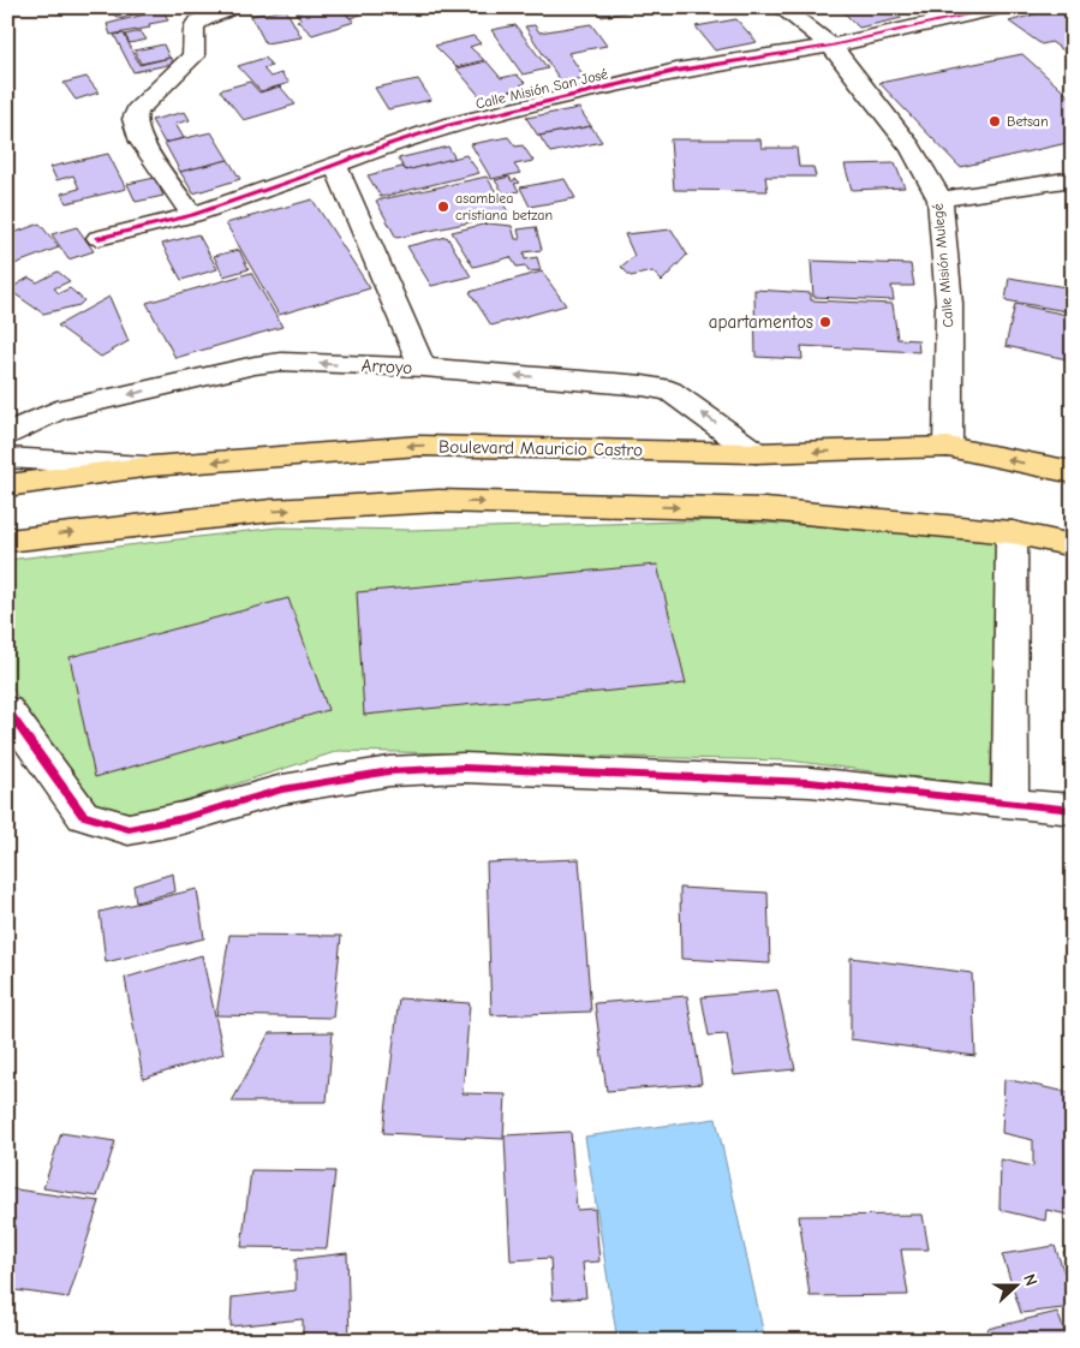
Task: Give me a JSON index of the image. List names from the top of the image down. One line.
{"streets":{"main road":["Boulevard Mauricio Castro"],"street":["Calle Misión San José","Calle Misión Mulegé","Arroyo"]},"crossings":[["Calle Misión San José","Calle Misión Mulegé"],["Calle Misión Mulegé","Boulevard Mauricio Castro"],["Arroyo","Boulevard Mauricio Castro"]],"one_way":["Arroyo"],"places":["Betsan","asamblea cristiana betzan","apartamentos"],"north":"right"}
